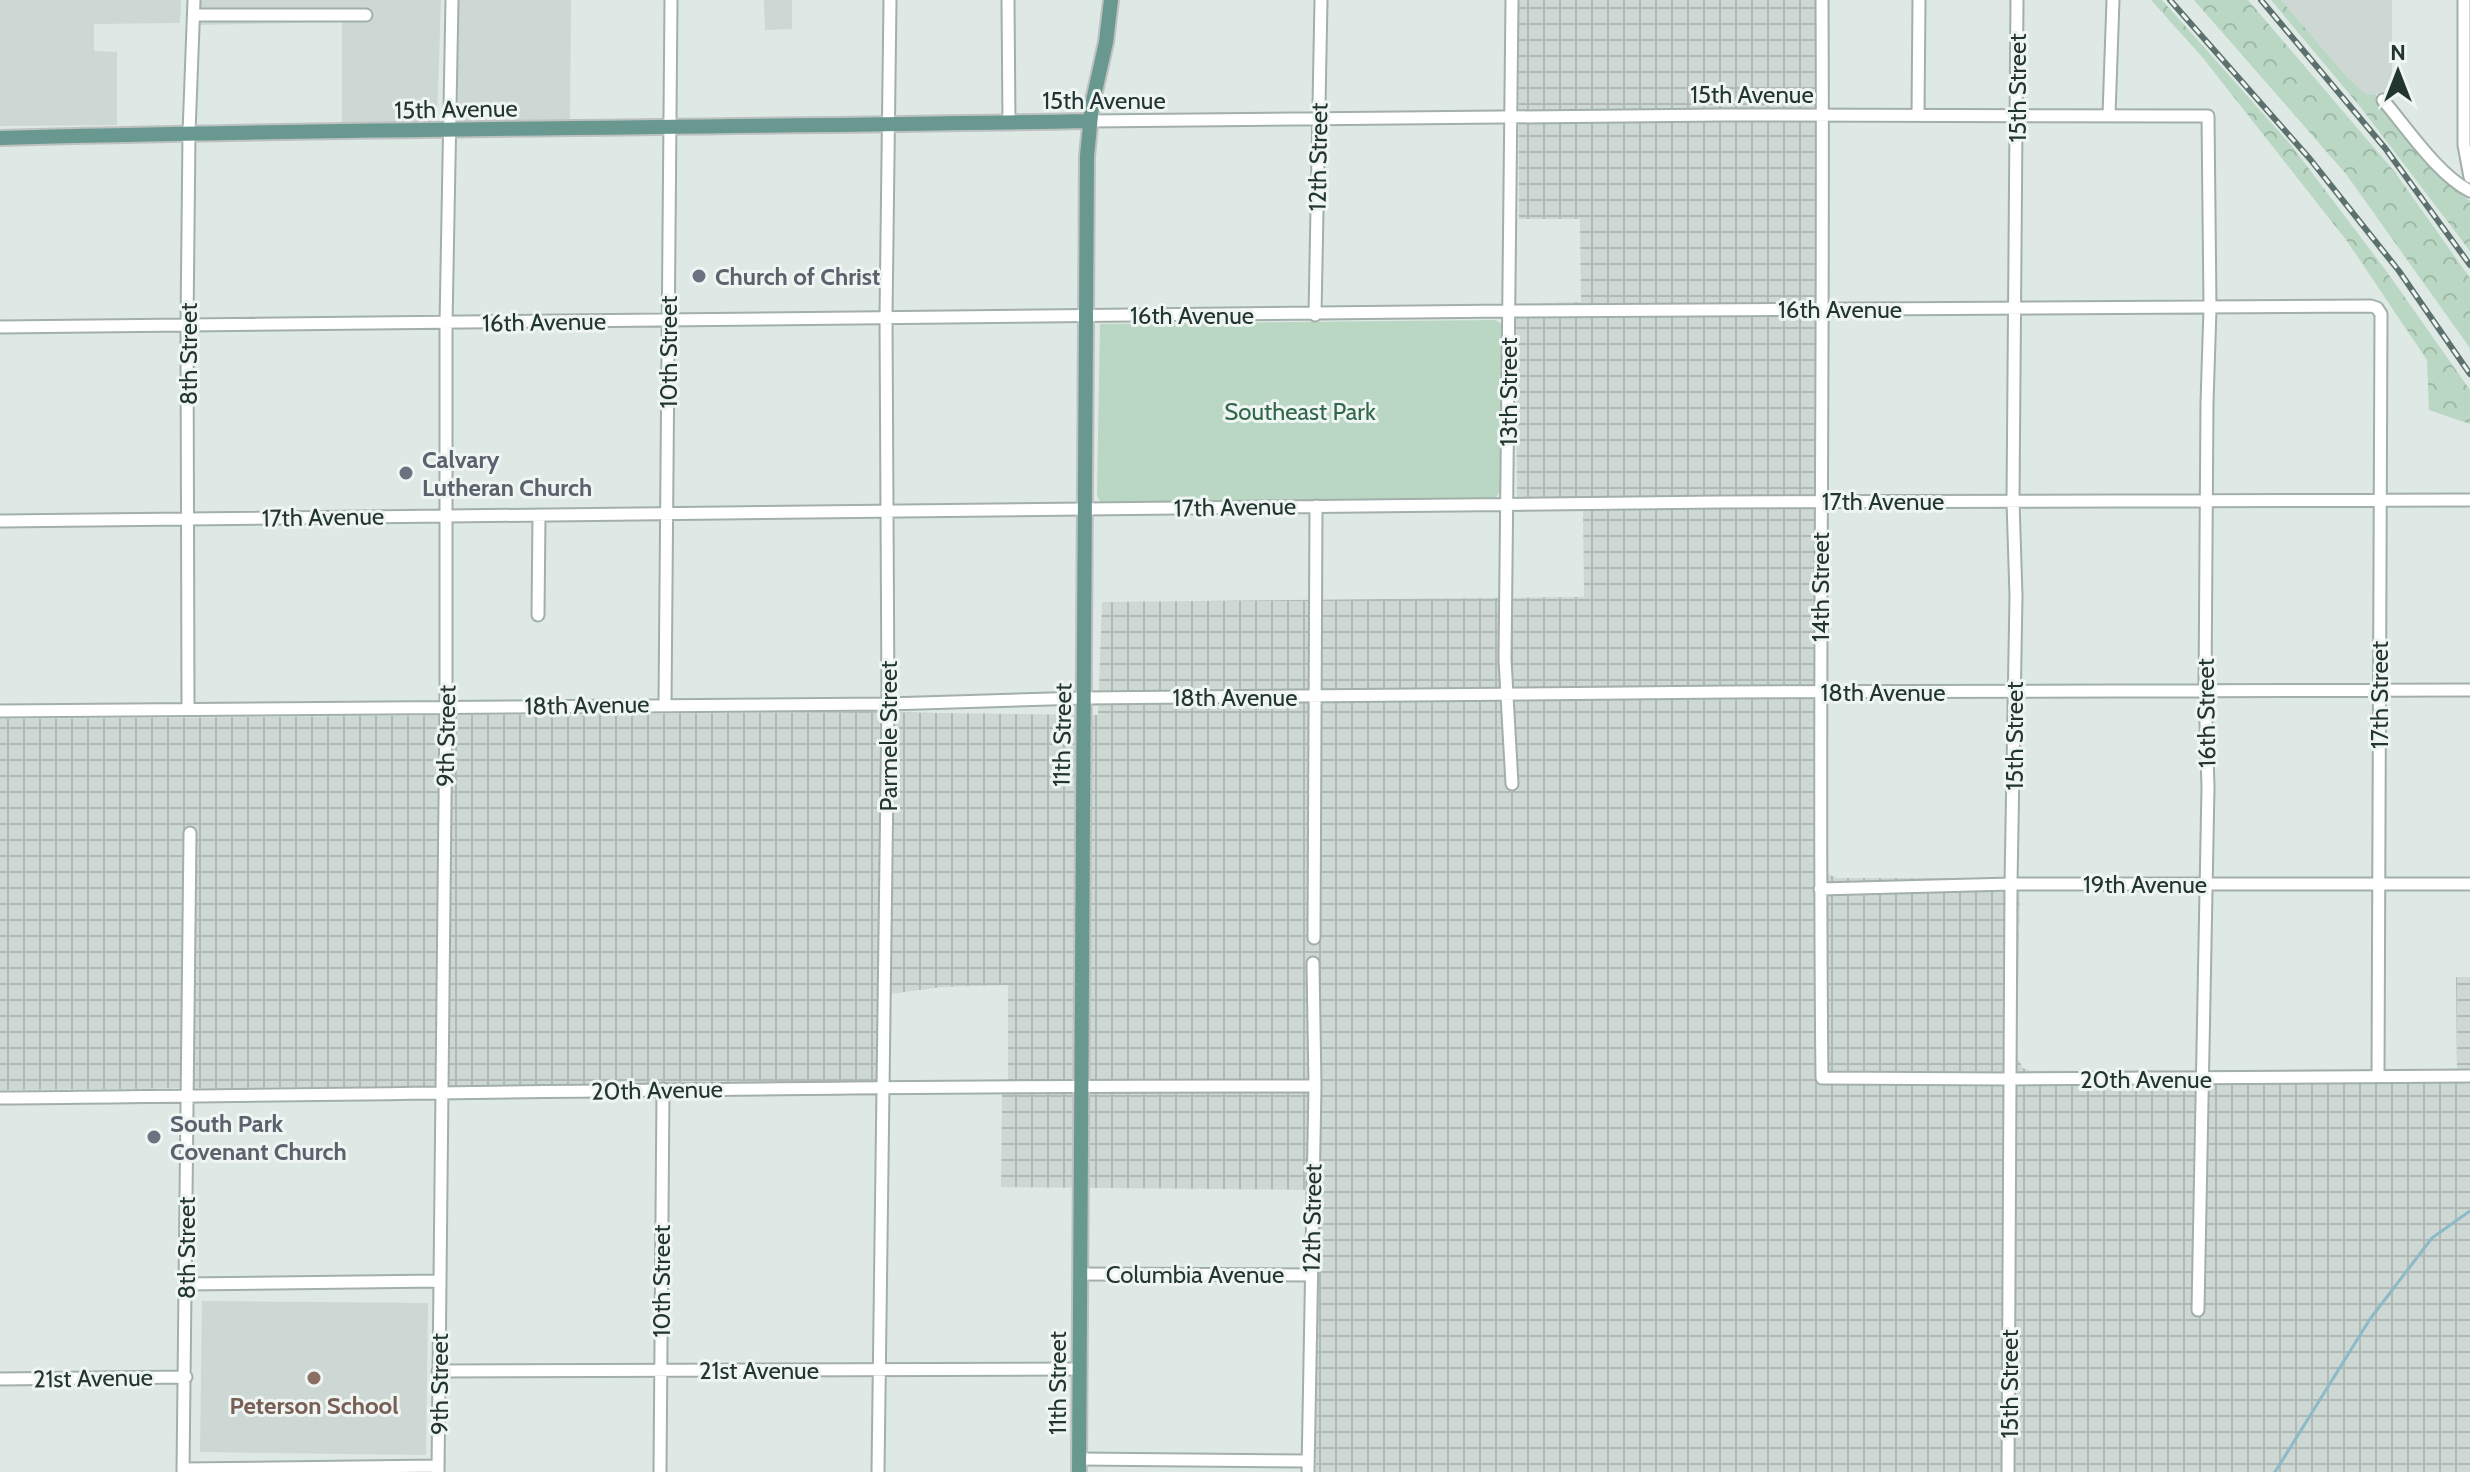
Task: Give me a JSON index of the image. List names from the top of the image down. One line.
{"streets":{"main road":["15th Avenue","11th Street"],"street":["15th Street","12th Street","16th Avenue","10th Street","8th Street","13th Street","17th Avenue","14th Street","18th Avenue","17th Street","16th Street","9th Street","Parmele Street","19th Avenue","20th Avenue","Columbia Avenue","21st Avenue"]},"crossings":[["15th Street","15th Avenue"],["15th Street","16th Avenue"],["15th Street","17th Avenue"],["15th Street","18th Avenue"],["15th Street","19th Avenue"],["15th Street","20th Avenue"],["15th Avenue","12th Street"],["15th Avenue","10th Street"],["15th Avenue","8th Street"],["15th Avenue","13th Street"],["15th Avenue","14th Street"],["15th Avenue","16th Street"],["15th Avenue","11th Street"],["15th Avenue","9th Street"],["15th Avenue","Parmele Street"],["12th Street","16th Avenue"],["12th Street","20th Avenue"],["12th Street","Columbia Avenue"],["16th Avenue","10th Street"],["16th Avenue","8th Street"],["16th Avenue","13th Street"],["16th Avenue","14th Street"],["16th Avenue","17th Street"],["16th Avenue","16th Street"],["16th Avenue","11th Street"],["16th Avenue","9th Street"],["16th Avenue","Parmele Street"],["10th Street","17th Avenue"],["10th Street","18th Avenue"],["10th Street","20th Avenue"],["10th Street","21st Avenue"],["8th Street","17th Avenue"],["8th Street","18th Avenue"],["8th Street","20th Avenue"],["8th Street","21st Avenue"],["13th Street","17th Avenue"],["13th Street","18th Avenue"],["17th Avenue","14th Street"],["17th Avenue","17th Street"],["17th Avenue","16th Street"],["17th Avenue","11th Street"],["17th Avenue","9th Street"],["17th Avenue","Parmele Street"],["14th Street","18th Avenue"],["14th Street","19th Avenue"],["14th Street","20th Avenue"],["18th Avenue","17th Street"],["18th Avenue","16th Street"],["18th Avenue","11th Street"],["18th Avenue","9th Street"],["18th Avenue","Parmele Street"],["17th Street","19th Avenue"],["17th Street","20th Avenue"],["16th Street","19th Avenue"],["16th Street","20th Avenue"],["11th Street","20th Avenue"],["11th Street","Columbia Avenue"],["11th Street","21st Avenue"],["9th Street","20th Avenue"],["9th Street","21st Avenue"],["Parmele Street","20th Avenue"],["Parmele Street","21st Avenue"]],"parks":["Southeast Park"],"places":["Church of Christ","Calvary Lutheran Church","South Park Covenant Church","Peterson School"],"north":"top"}
